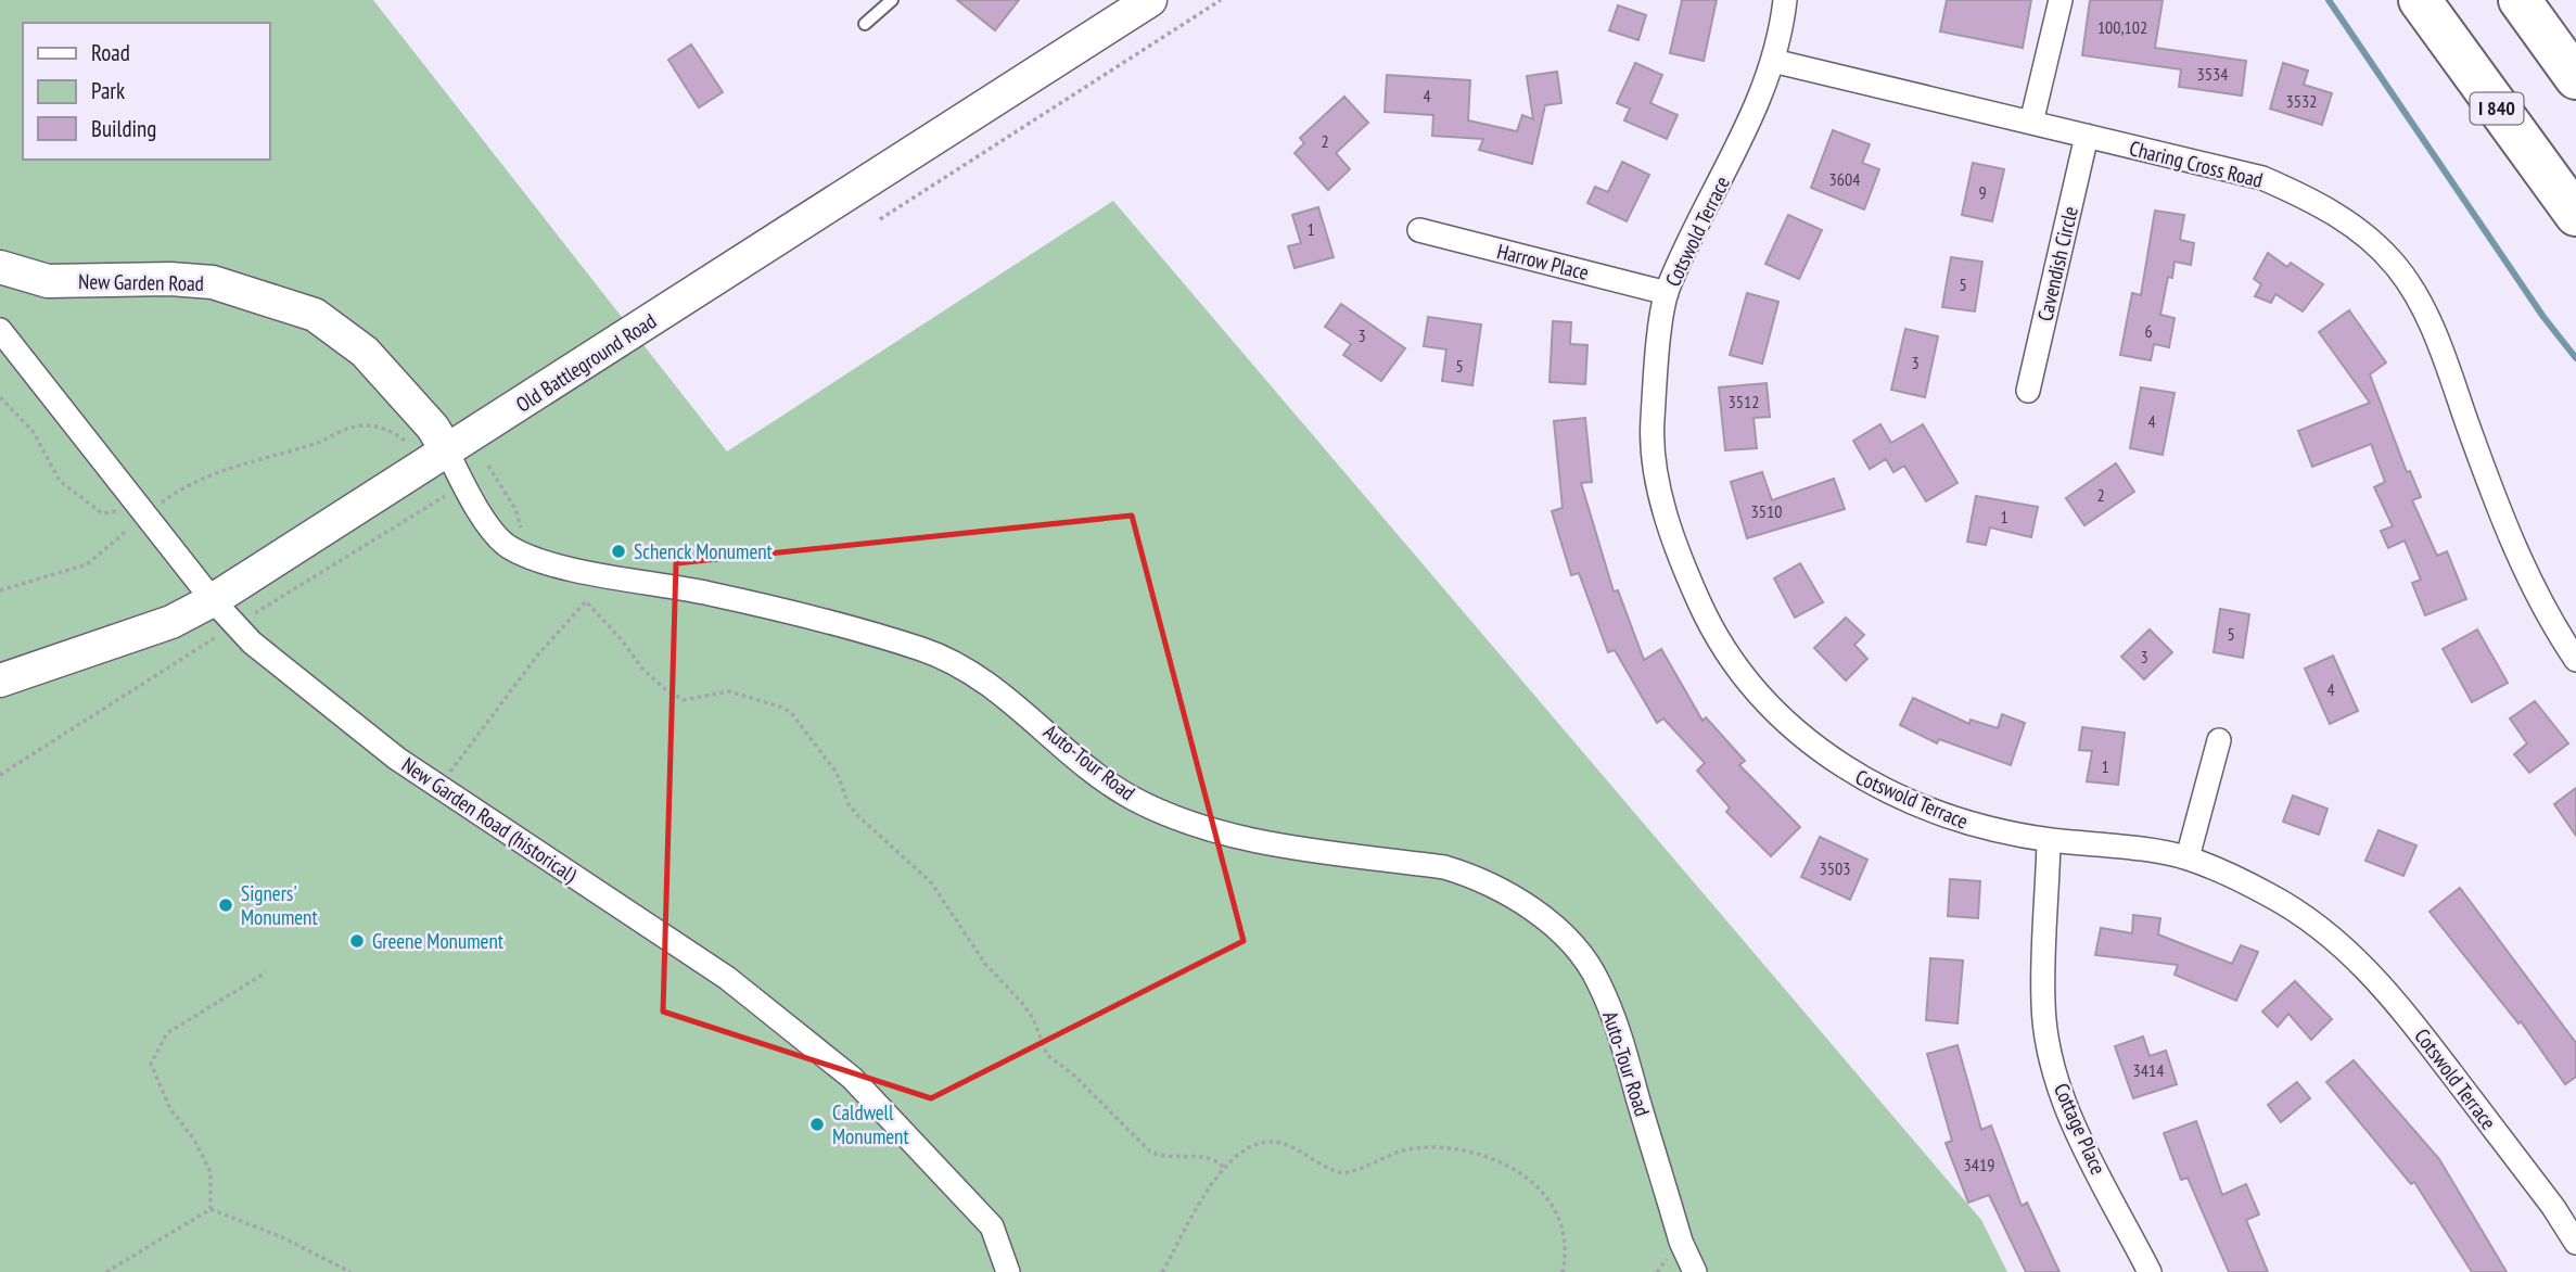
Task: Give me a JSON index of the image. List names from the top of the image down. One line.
{"streets":{"highway":["I 840"],"street":["Charing Cross Road","Cotswold Terrace","Harrow Place","Cavendish Circle","New Garden Road","Old Battleground Road","Auto-Tour Road","New Garden Road (historical)","Cottage Place"]},"crossings":[["Charing Cross Road","Cotswold Terrace"],["Charing Cross Road","Cavendish Circle"],["Cotswold Terrace","Harrow Place"],["Cotswold Terrace","Cottage Place"],["New Garden Road","Old Battleground Road"],["New Garden Road","Auto-Tour Road"],["Old Battleground Road","Auto-Tour Road"],["Old Battleground Road","New Garden Road (historical)"]],"places":["Schenck Monument","Signers' Monument","Greene Monument","Caldwell Monument"],"house_numbers":["100,102","3534","4","3532","2","3604","9","1","5","6","3","3","5","3512","4","2","3510","1","5","3","4","1","3503","3414","3419"],"legend":["Road","Park","Building"]}
